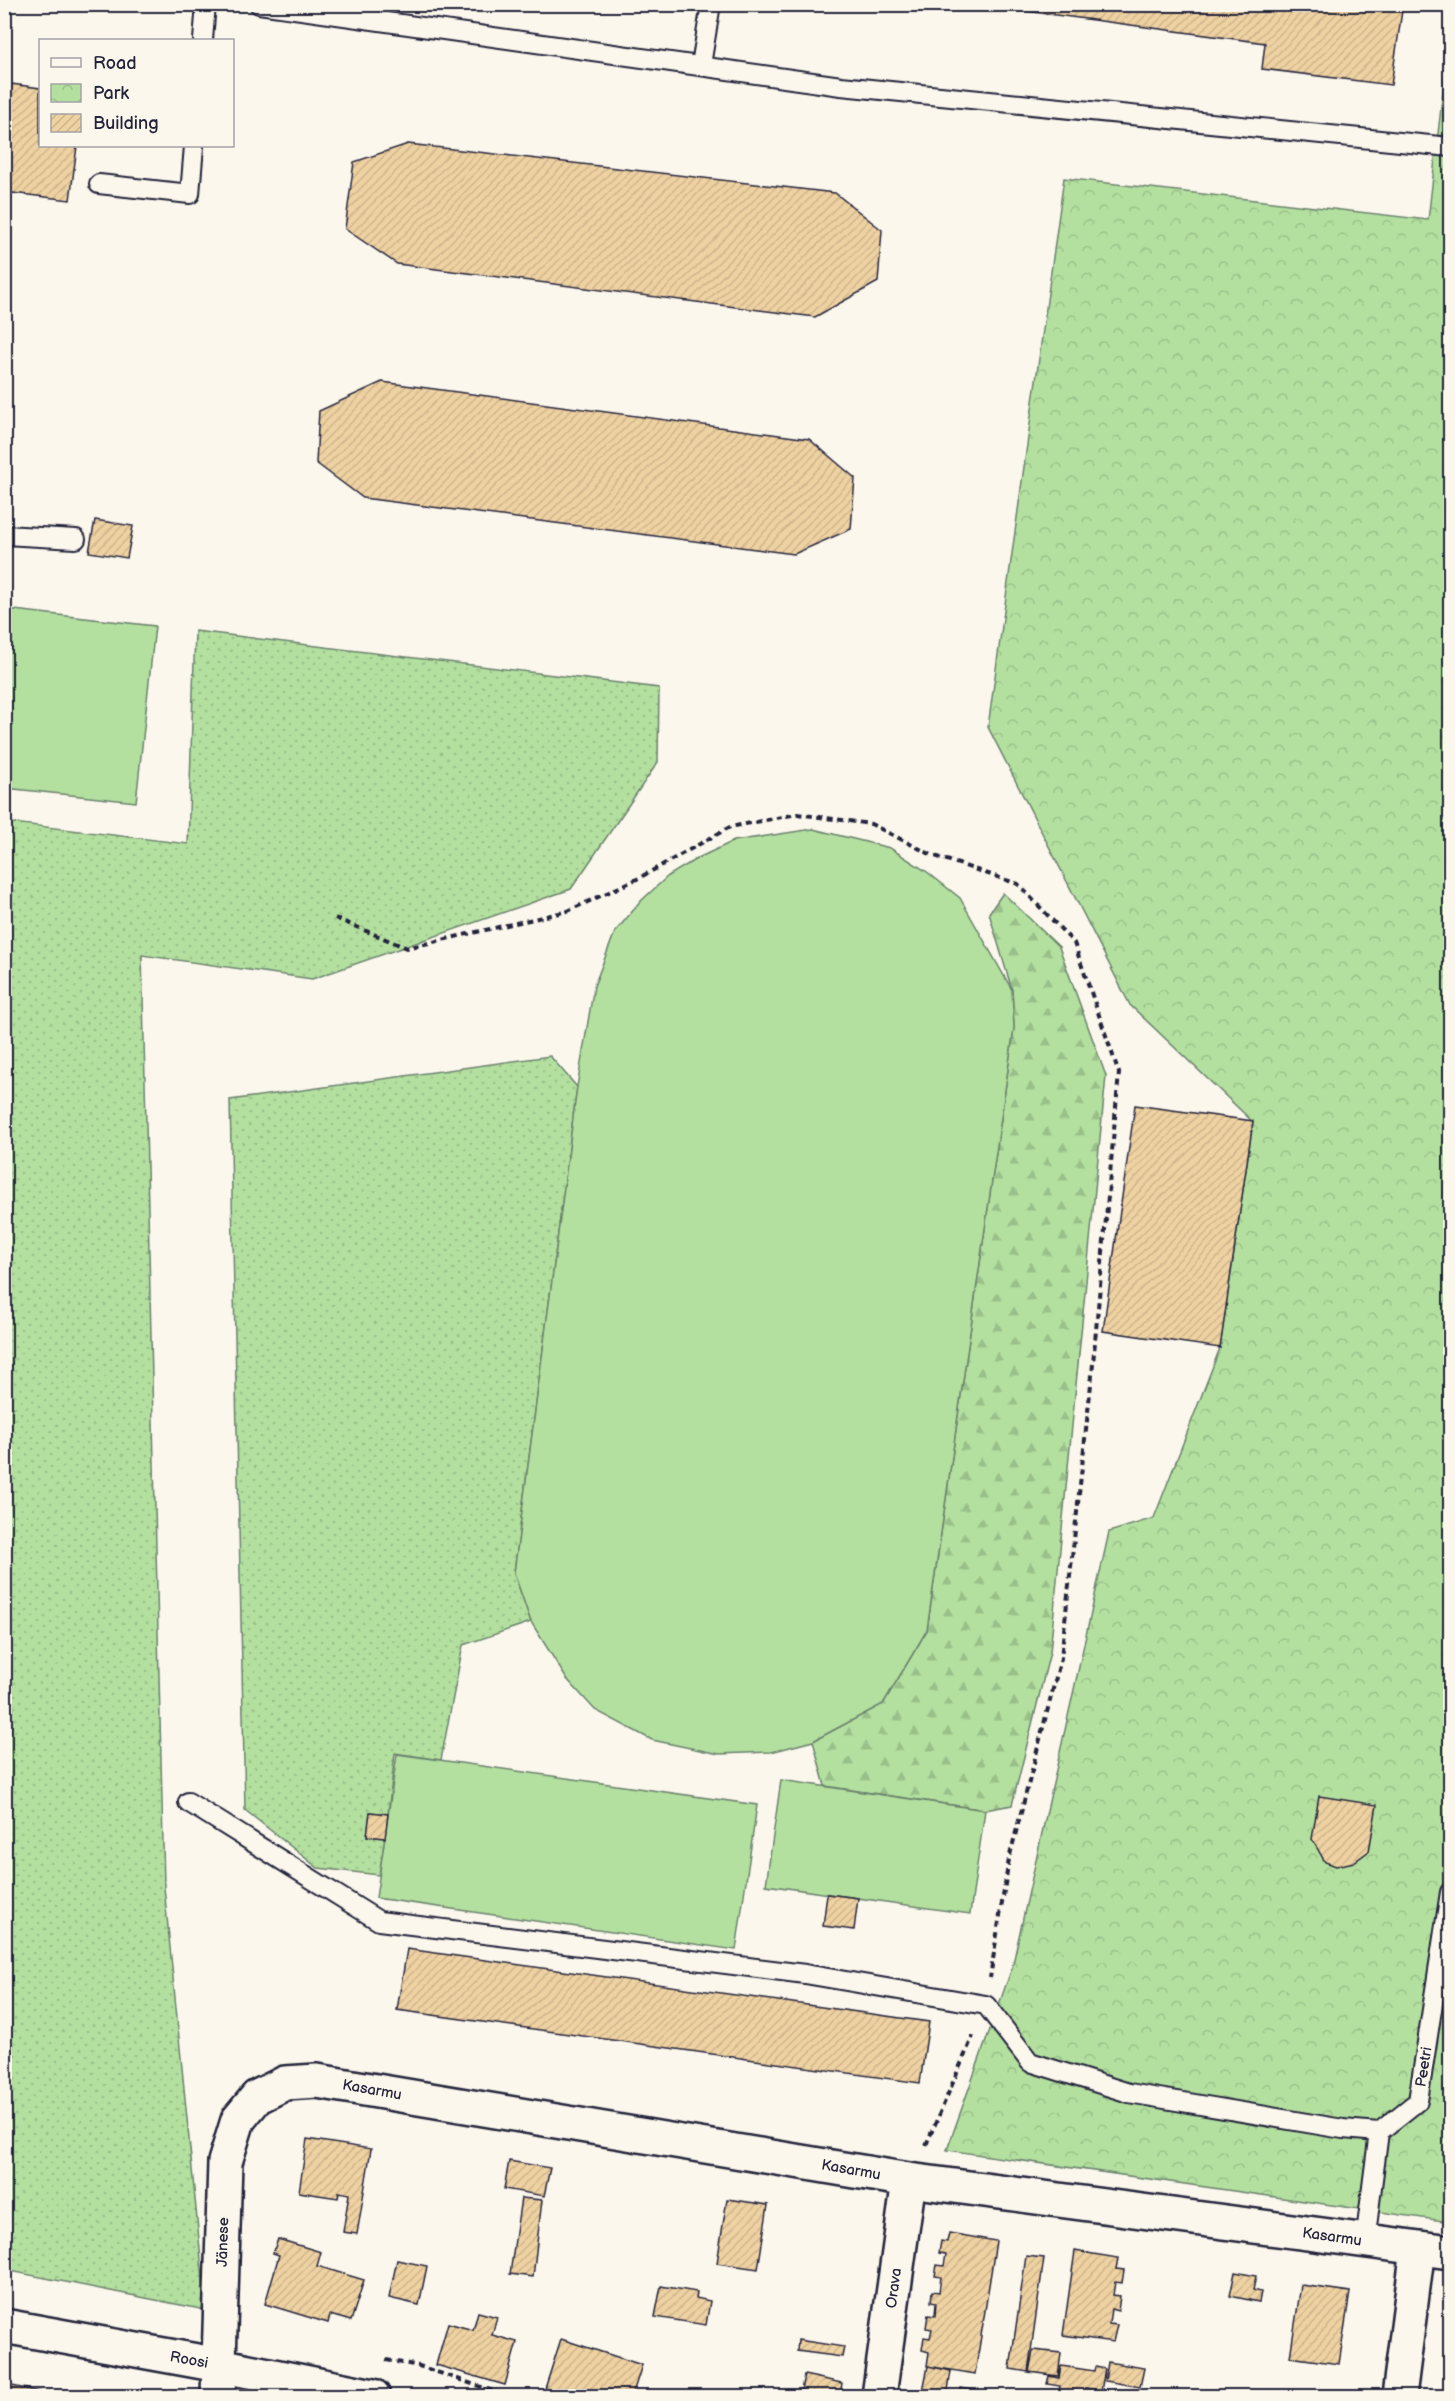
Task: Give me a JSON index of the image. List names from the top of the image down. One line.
{"streets":{"street":["Kasarmu","Jänese","Orava","Roosi"],"lane":["Peetri"]},"crossings":[["Kasarmu","Jänese"],["Kasarmu","Orava"],["Jänese","Roosi"]],"legend":["Road","Park","Building"]}
